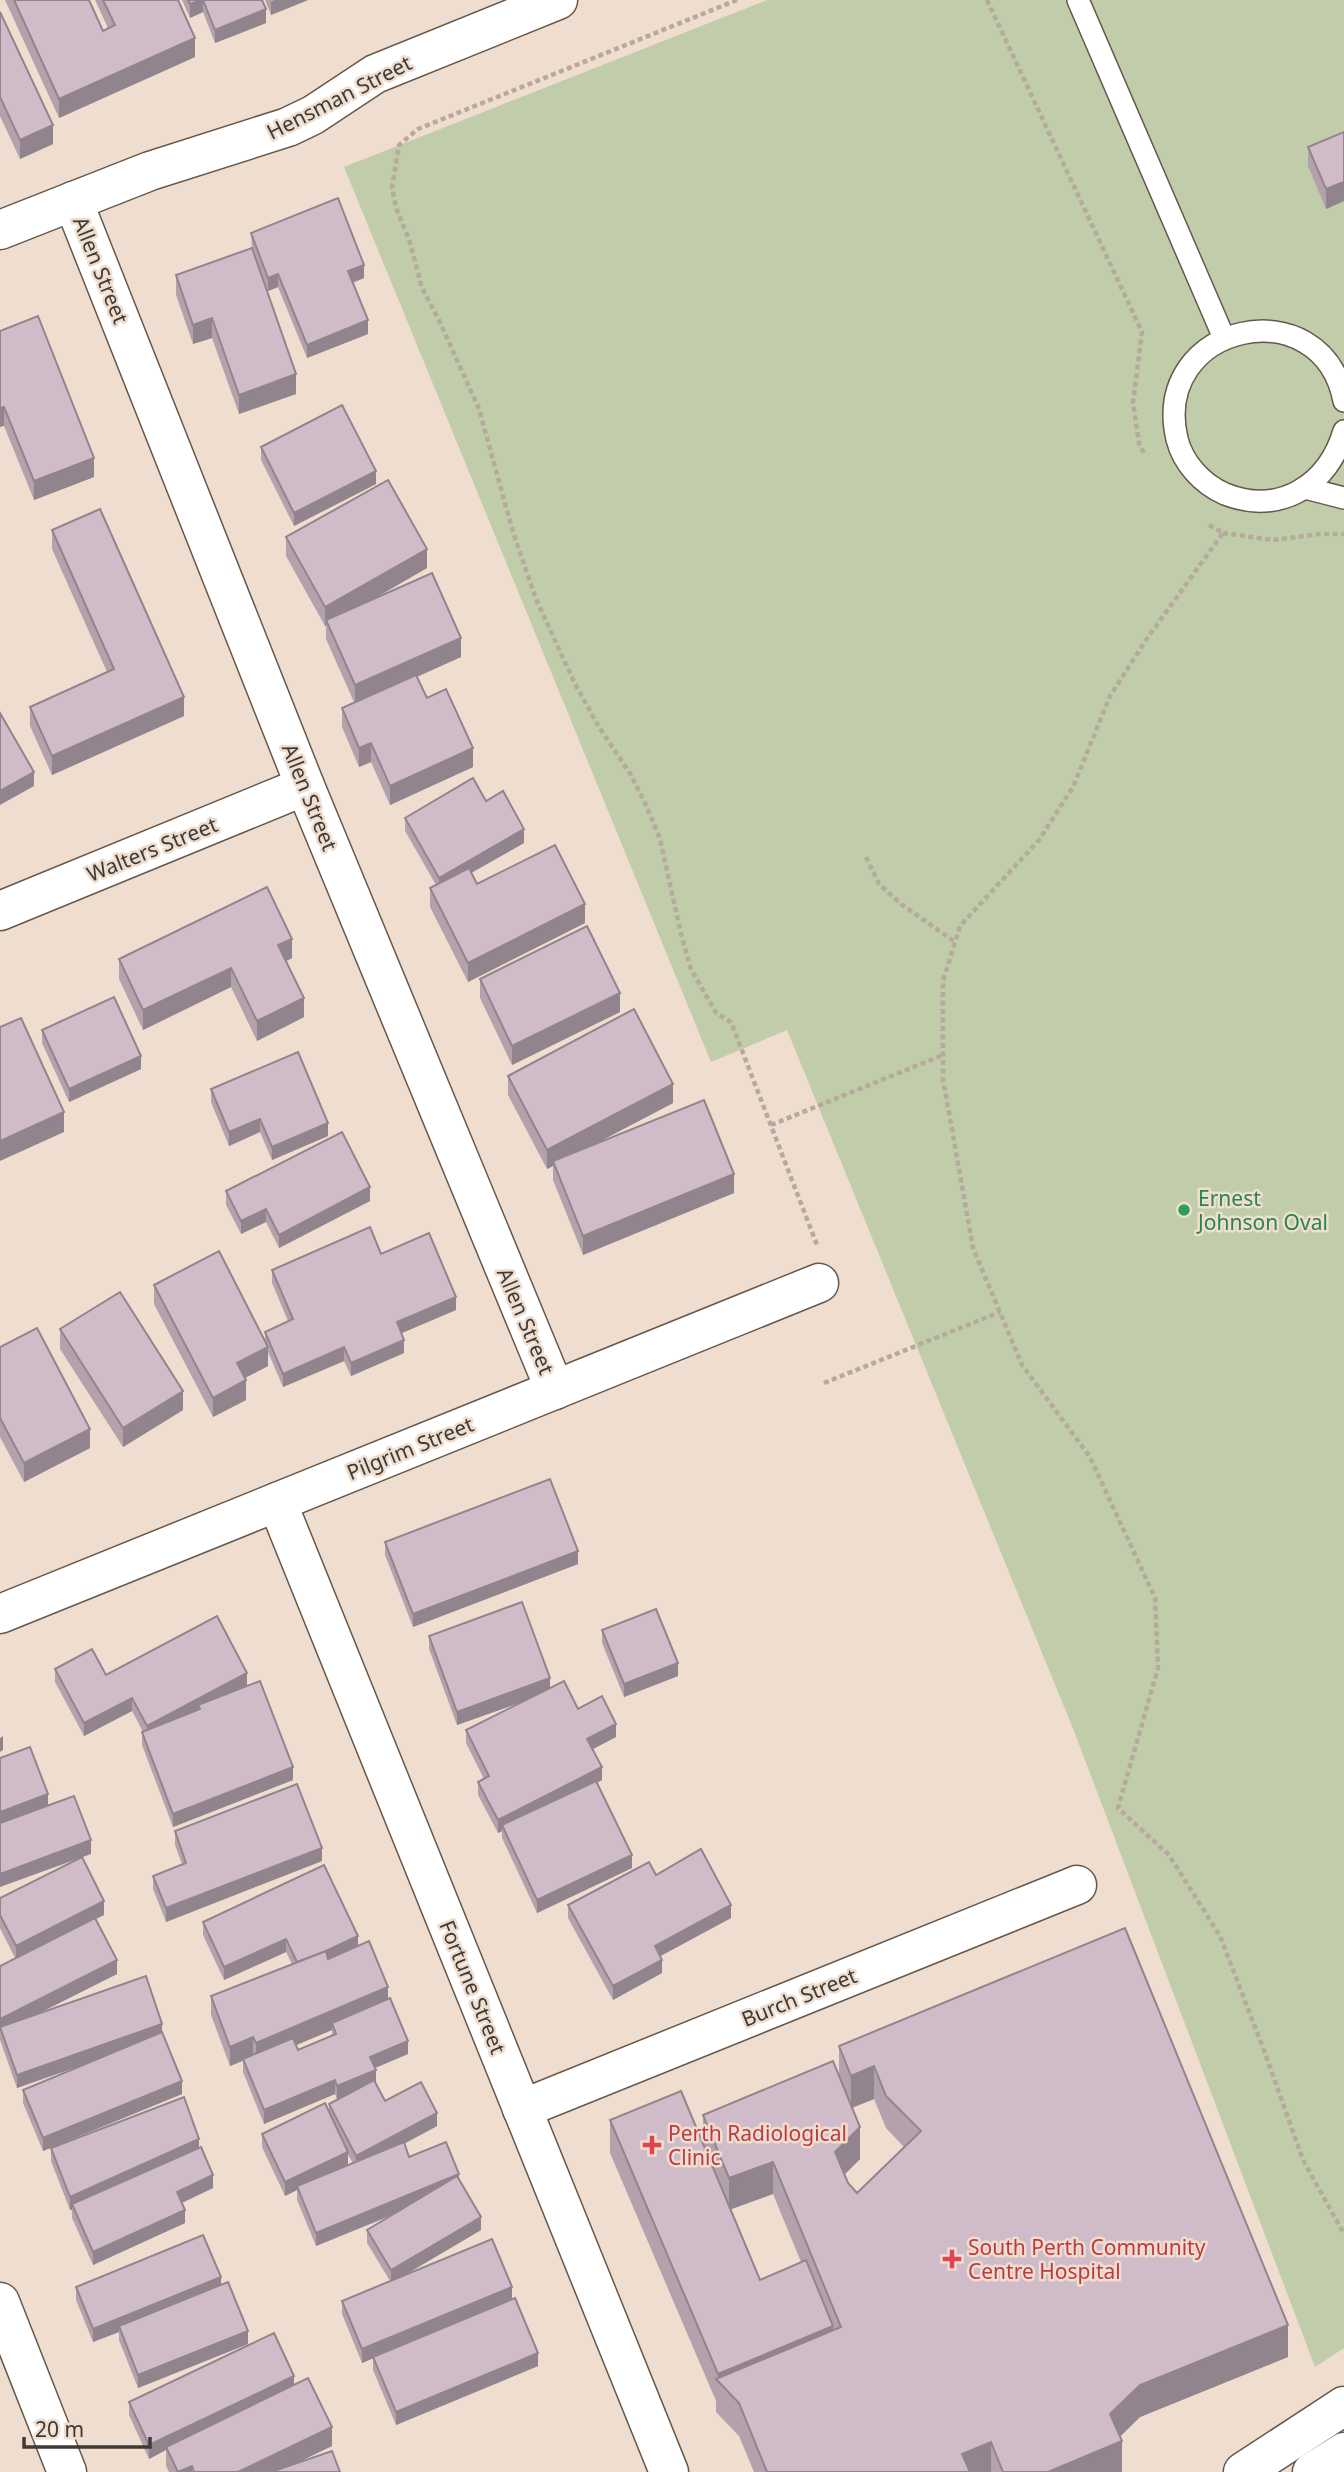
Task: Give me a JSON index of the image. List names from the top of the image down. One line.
{"streets":{"street":["Hensman Street","Allen Street","Walters Street","Pilgrim Street","Fortune Street","Burch Street"]},"crossings":[["Hensman Street","Allen Street"],["Allen Street","Walters Street"],["Allen Street","Pilgrim Street"],["Pilgrim Street","Fortune Street"],["Fortune Street","Burch Street"]],"places":{"other":["Ernest Johnson Oval"],"health":["Perth Radiological Clinic","South Perth Community Centre Hospital"]},"scale_bar":"20 m"}
